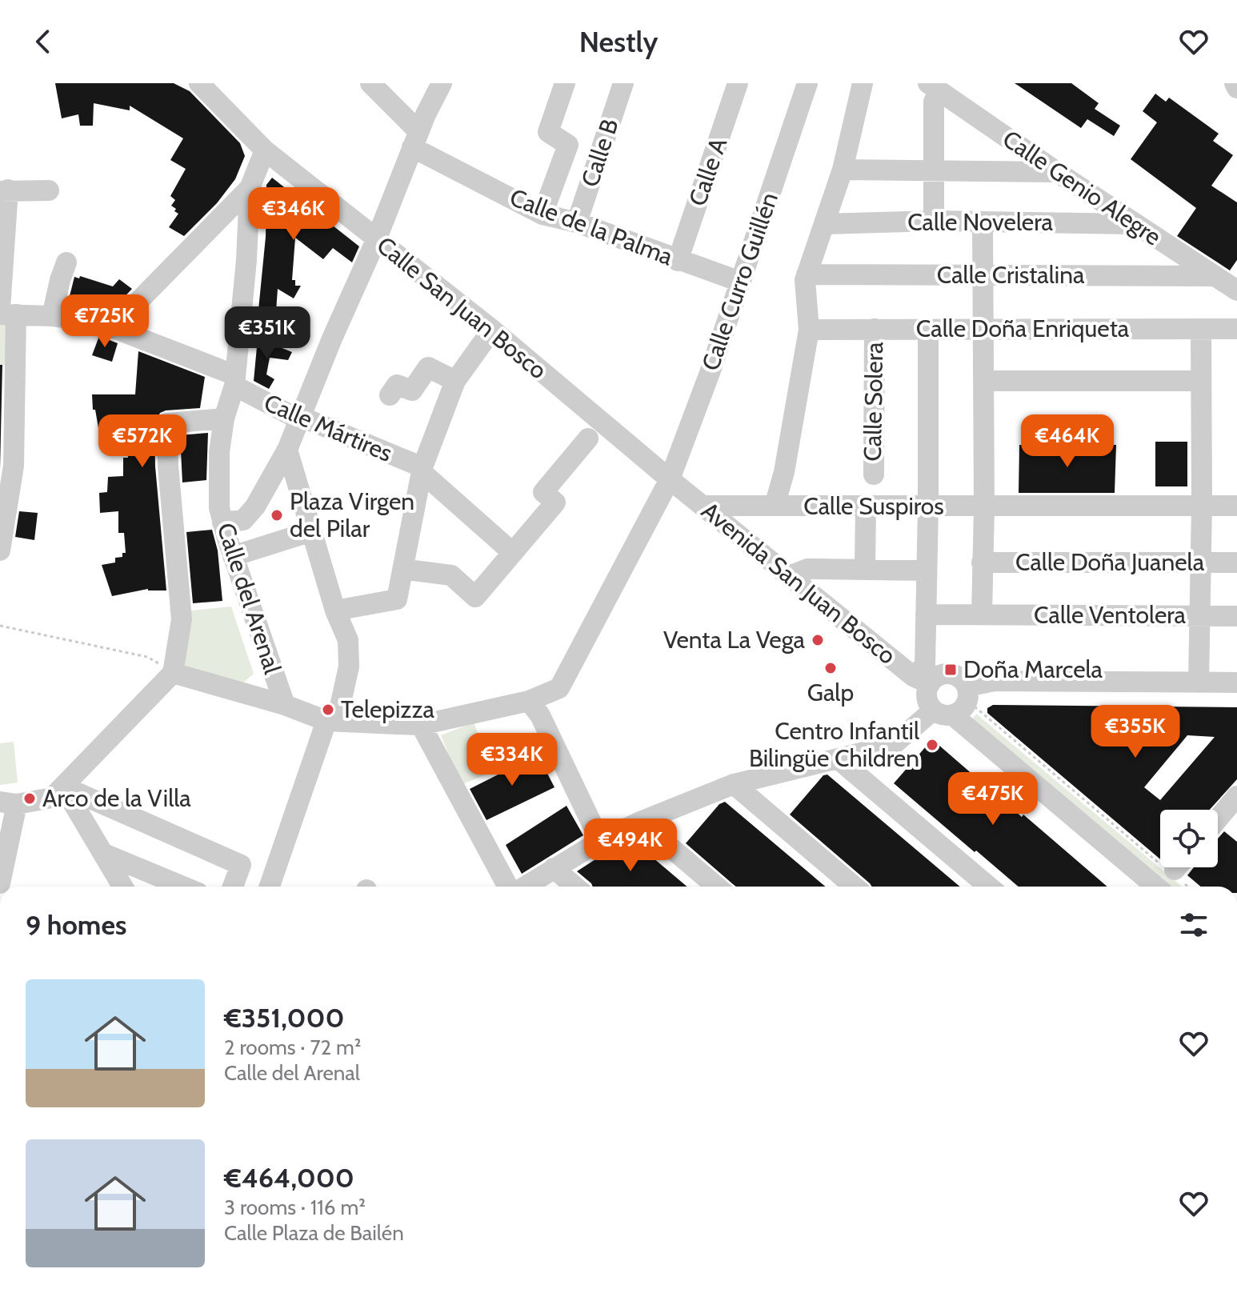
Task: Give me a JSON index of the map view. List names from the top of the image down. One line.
{"streets":{"street":["Calle B","Calle A","Calle Genio Alegre","Calle Novelera","Calle de la Palma","Calle Cristalina","Calle Curro Guillén","Calle San Juan Bosco","Calle Doña Enriqueta","Calle Solera","Calle Mártires","Calle Suspiros","Calle Doña Juanela","Avenida San Juan Bosco","Calle del Arenal","Calle Ventolera"]},"crossings":[["Calle B","Calle de la Palma"],["Calle A","Calle de la Palma"],["Calle Genio Alegre","Calle Novelera"],["Calle Genio Alegre","Calle Cristalina"],["Calle de la Palma","Calle Curro Guillén"],["Calle Curro Guillén","Calle San Juan Bosco"],["Calle Curro Guillén","Avenida San Juan Bosco"],["Calle Curro Guillén","Calle del Arenal"],["Calle San Juan Bosco","Avenida San Juan Bosco"],["Calle San Juan Bosco","Calle del Arenal"],["Calle Doña Enriqueta","Calle Solera"],["Calle Mártires","Calle del Arenal"],["Calle Suspiros","Avenida San Juan Bosco"]],"places":{"other":["Plaza Virgen del Pilar","Venta La Vega","Galp","Telepizza","Centro Infantil Bilingüe Children","Arco de la Villa"],"transit":["Doña Marcela"]},"page":{"header":"Nestly","price":["€346K","€725K","€351K","€572K","€464K","€355K","€334K","€475K","€494K"],"heading":"9 homes","list":[{"name":"€351,000","note":"2 rooms · 72 m² · Calle del Arenal"},{"name":"€464,000","note":"3 rooms · 116 m² · Calle Plaza de Bailén"}]}}
